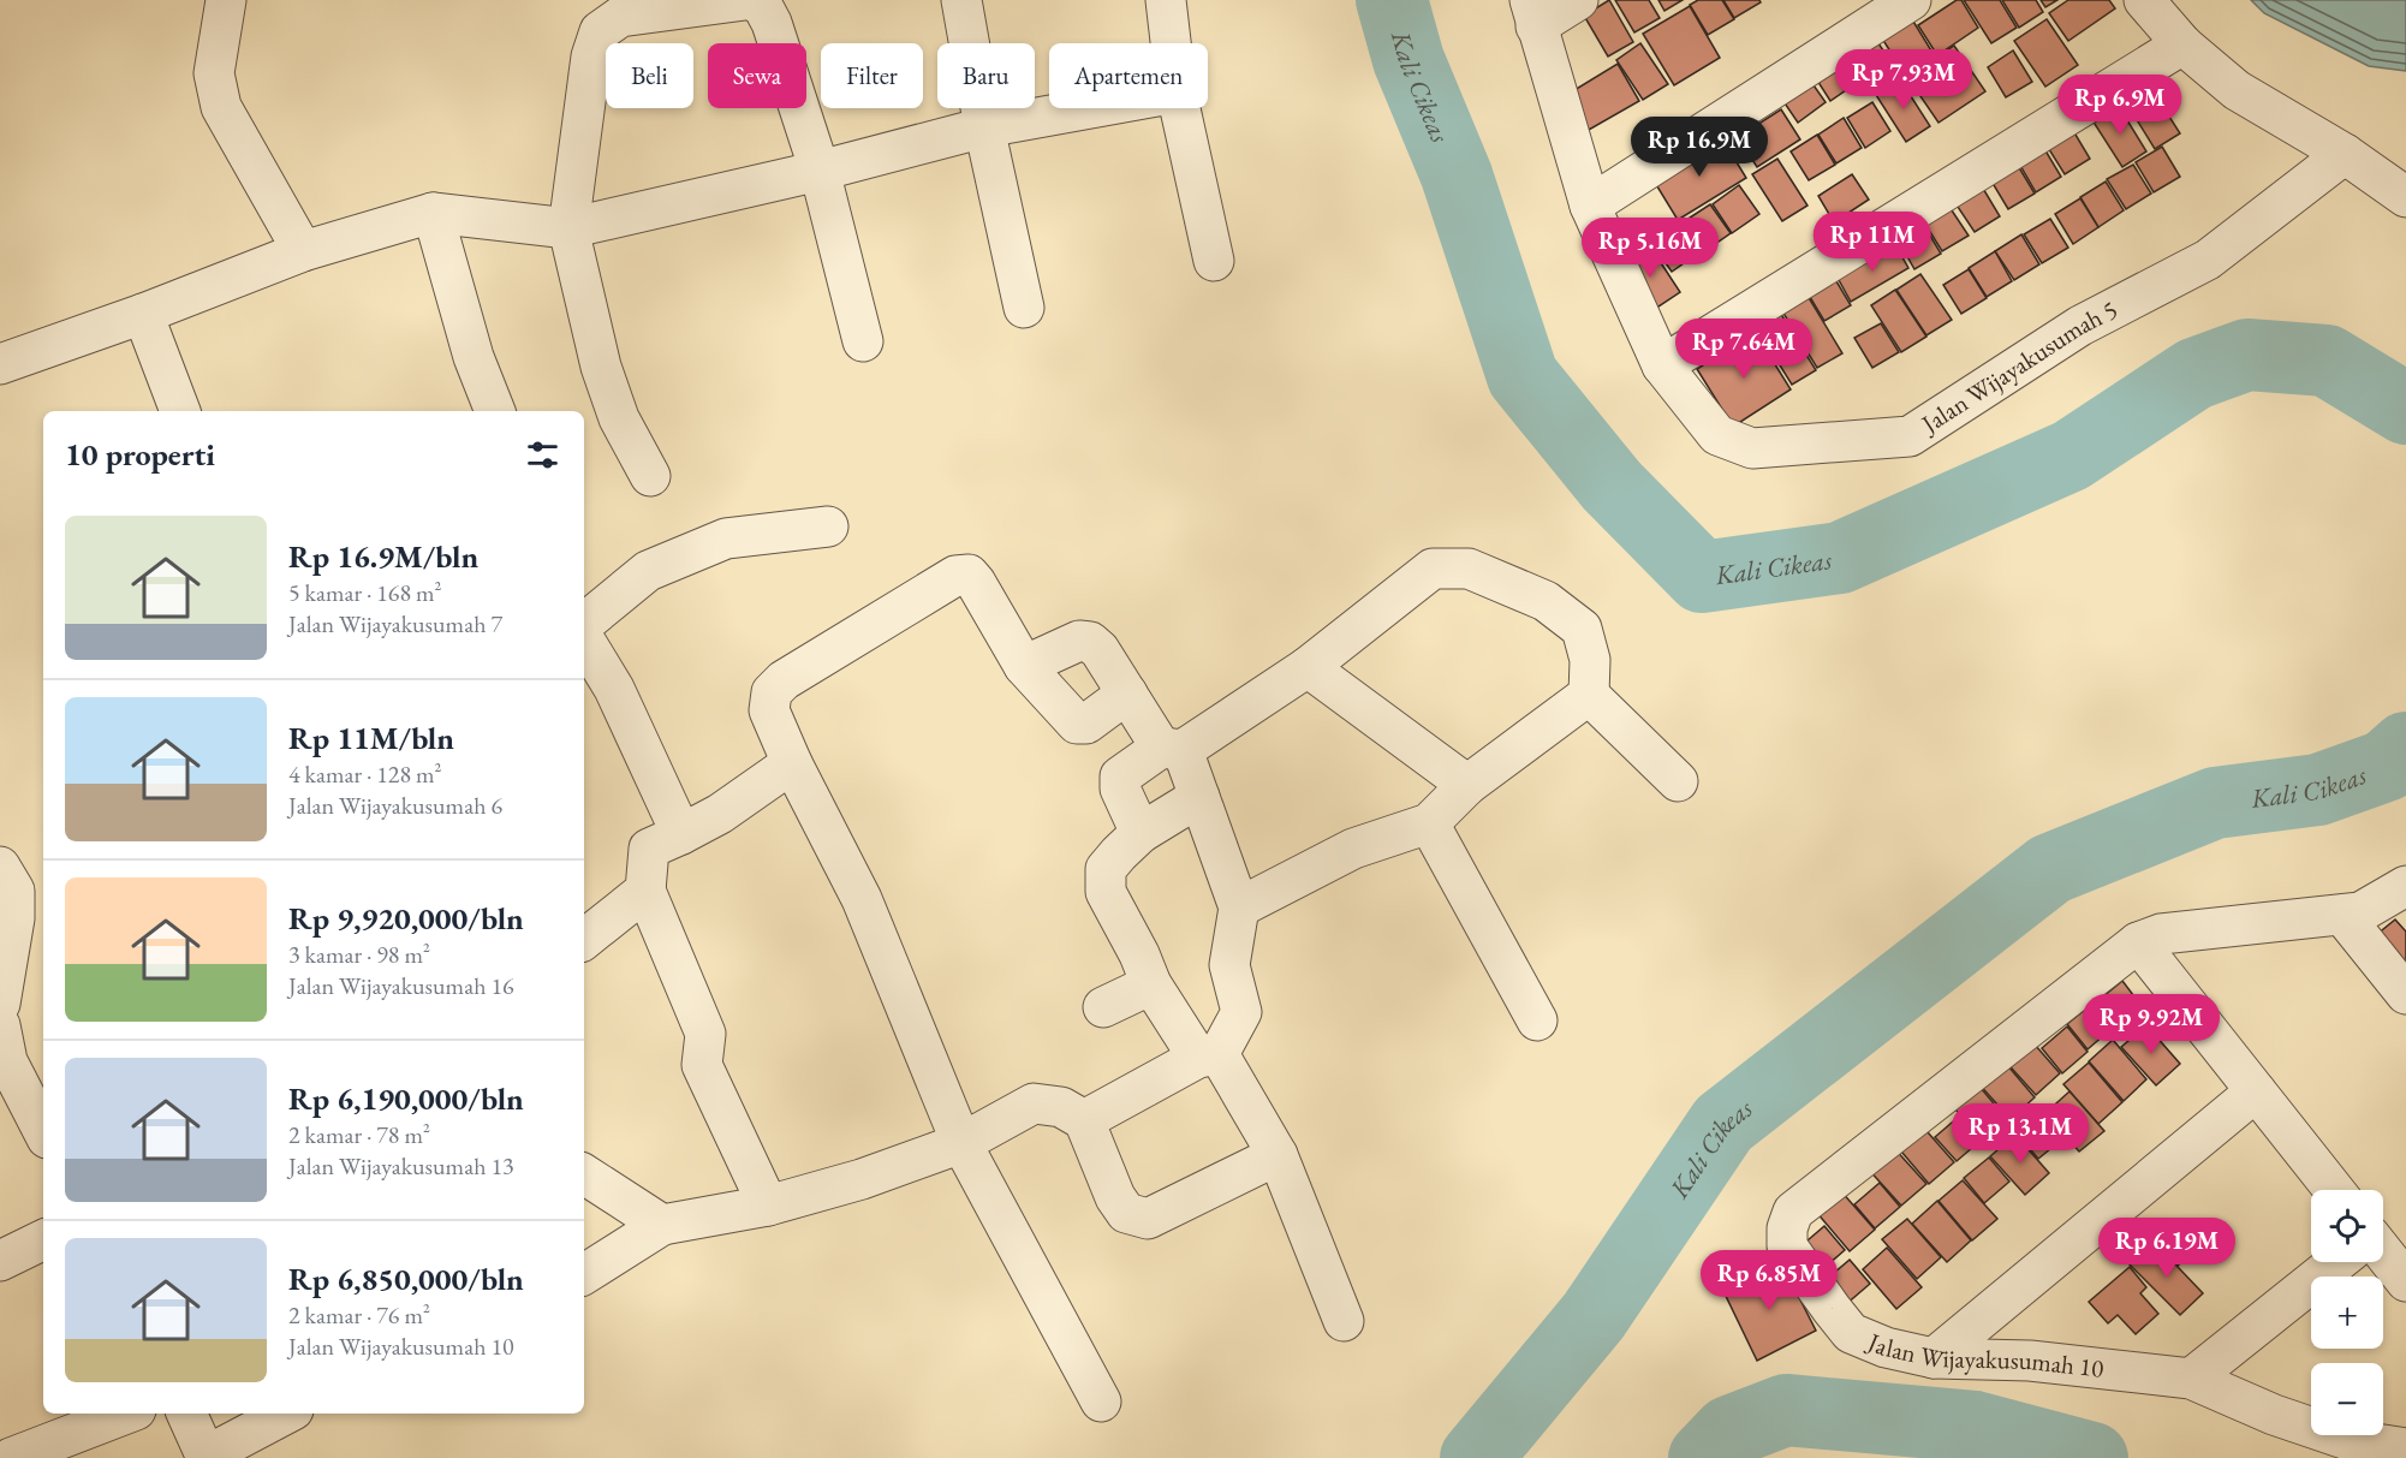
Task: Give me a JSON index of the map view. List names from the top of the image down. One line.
{"streets":{"street":["Jalan Wijayakusumah 5","Jalan Wijayakusumah 10"]},"water":["Kali Cikeas"],"page":{"chip":["Beli","Sewa","Filter","Baru","Apartemen"],"price":["Rp 7.93M","Rp 6.9M","Rp 16.9M","Rp 11M","Rp 5.16M","Rp 7.64M","Rp 9.92M","Rp 13.1M","Rp 6.19M","Rp 6.85M"],"heading":"10 properti","list":[{"name":"Rp 16.9M/bln","note":"5 kamar · 168 m² · Jalan Wijayakusumah 7"},{"name":"Rp 11M/bln","note":"4 kamar · 128 m² · Jalan Wijayakusumah 6"},{"name":"Rp 9,920,000/bln","note":"3 kamar · 98 m² · Jalan Wijayakusumah 16"},{"name":"Rp 6,190,000/bln","note":"2 kamar · 78 m² · Jalan Wijayakusumah 13"},{"name":"Rp 6,850,000/bln","note":"2 kamar · 76 m² · Jalan Wijayakusumah 10"}],"map_buttons":["+","−"]}}
